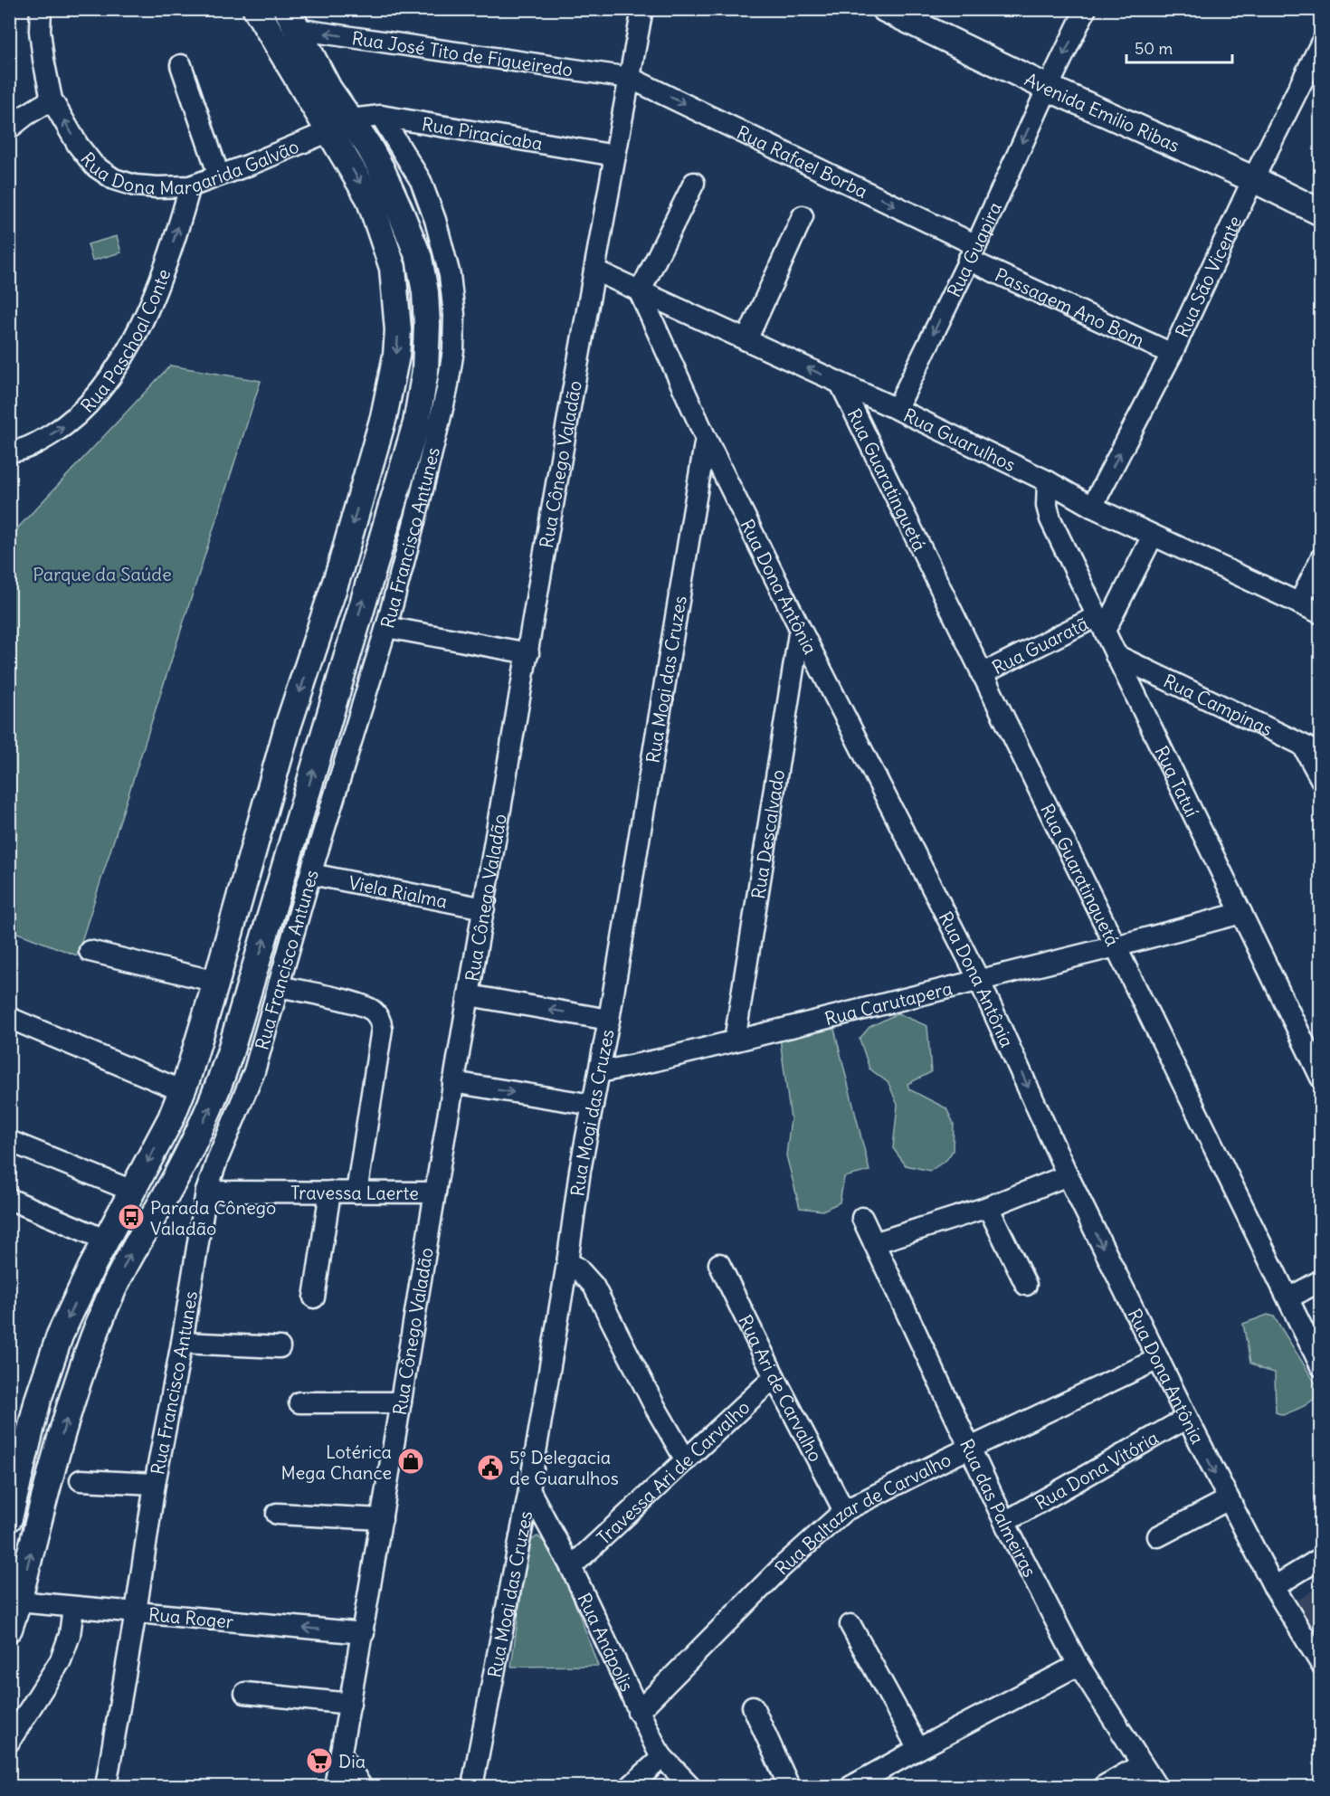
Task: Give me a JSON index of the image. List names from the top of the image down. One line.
{"streets":{"main road":["Avenida Emilio Ribas"],"street":["Rua José Tito de Figueiredo","Rua Piracicaba","Rua Dona Margarida Galvão","Rua Rafael Borba","Rua Guapira","Rua São Vicente","Passagem Ano Bom","Rua Paschoal Conte","Rua Guarulhos","Rua Cônego Valadão","Rua Guaratinguetá","Rua Francisco Antunes","Rua Dona Antônia","Rua Guaratã","Rua Mogi das Cruzes","Rua Campinas","Rua Tatuí","Rua Descalvado","Viela Rialma","Rua Carutapera","Travessa Laerte","Rua Ari de Carvalho","Rua Dona Vitória","Travessa Ari de Carvalho","Rua das Palmeiras","Rua Baltazar de Carvalho","Rua Roger","Rua Anápolis"]},"crossings":[["Rua José Tito de Figueiredo","Rua Rafael Borba"],["Rua José Tito de Figueiredo","Rua Cônego Valadão"],["Avenida Emilio Ribas","Rua Guapira"],["Avenida Emilio Ribas","Rua São Vicente"],["Rua Piracicaba","Rua Dona Margarida Galvão"],["Rua Piracicaba","Rua Cônego Valadão"],["Rua Piracicaba","Rua Francisco Antunes"],["Rua Dona Margarida Galvão","Rua Paschoal Conte"],["Rua Rafael Borba","Rua Guapira"],["Rua Rafael Borba","Passagem Ano Bom"],["Rua Rafael Borba","Rua Cônego Valadão"],["Rua Guapira","Passagem Ano Bom"],["Rua Guapira","Rua Guarulhos"],["Rua São Vicente","Passagem Ano Bom"],["Rua São Vicente","Rua Guarulhos"],["Rua Guarulhos","Rua Cônego Valadão"],["Rua Guarulhos","Rua Guaratinguetá"],["Rua Guarulhos","Rua Dona Antônia"],["Rua Guarulhos","Rua Tatuí"],["Rua Cônego Valadão","Viela Rialma"],["Rua Cônego Valadão","Travessa Laerte"],["Rua Cônego Valadão","Rua Roger"],["Rua Guaratinguetá","Rua Guaratã"],["Rua Guaratinguetá","Rua Carutapera"],["Rua Francisco Antunes","Viela Rialma"],["Rua Francisco Antunes","Travessa Laerte"],["Rua Francisco Antunes","Rua Roger"],["Rua Dona Antônia","Rua Mogi das Cruzes"],["Rua Dona Antônia","Rua Descalvado"],["Rua Dona Antônia","Rua Carutapera"],["Rua Dona Antônia","Rua Dona Vitória"],["Rua Dona Antônia","Rua Baltazar de Carvalho"],["Rua Guaratã","Rua Tatuí"],["Rua Mogi das Cruzes","Rua Carutapera"],["Rua Mogi das Cruzes","Rua Anápolis"],["Rua Campinas","Rua Tatuí"],["Rua Tatuí","Rua Carutapera"],["Rua Descalvado","Rua Carutapera"],["Rua Ari de Carvalho","Travessa Ari de Carvalho"],["Rua Ari de Carvalho","Rua Baltazar de Carvalho"],["Rua Dona Vitória","Rua das Palmeiras"],["Travessa Ari de Carvalho","Rua Anápolis"],["Rua das Palmeiras","Rua Baltazar de Carvalho"],["Rua Baltazar de Carvalho","Rua Anápolis"]],"one_way":["Rua José Tito de Figueiredo","Rua Dona Margarida Galvão","Rua Rafael Borba","Rua Guapira","Rua Paschoal Conte"],"parks":["Parque da Saúde"],"places":{"bus stop":["Parada Cônego Valadão"],"shop":["Lotérica Mega Chance"],"public building":["5º Delegacia de Guarulhos"],"supermarket":["Dia"]},"scale_bar":"50 m"}
